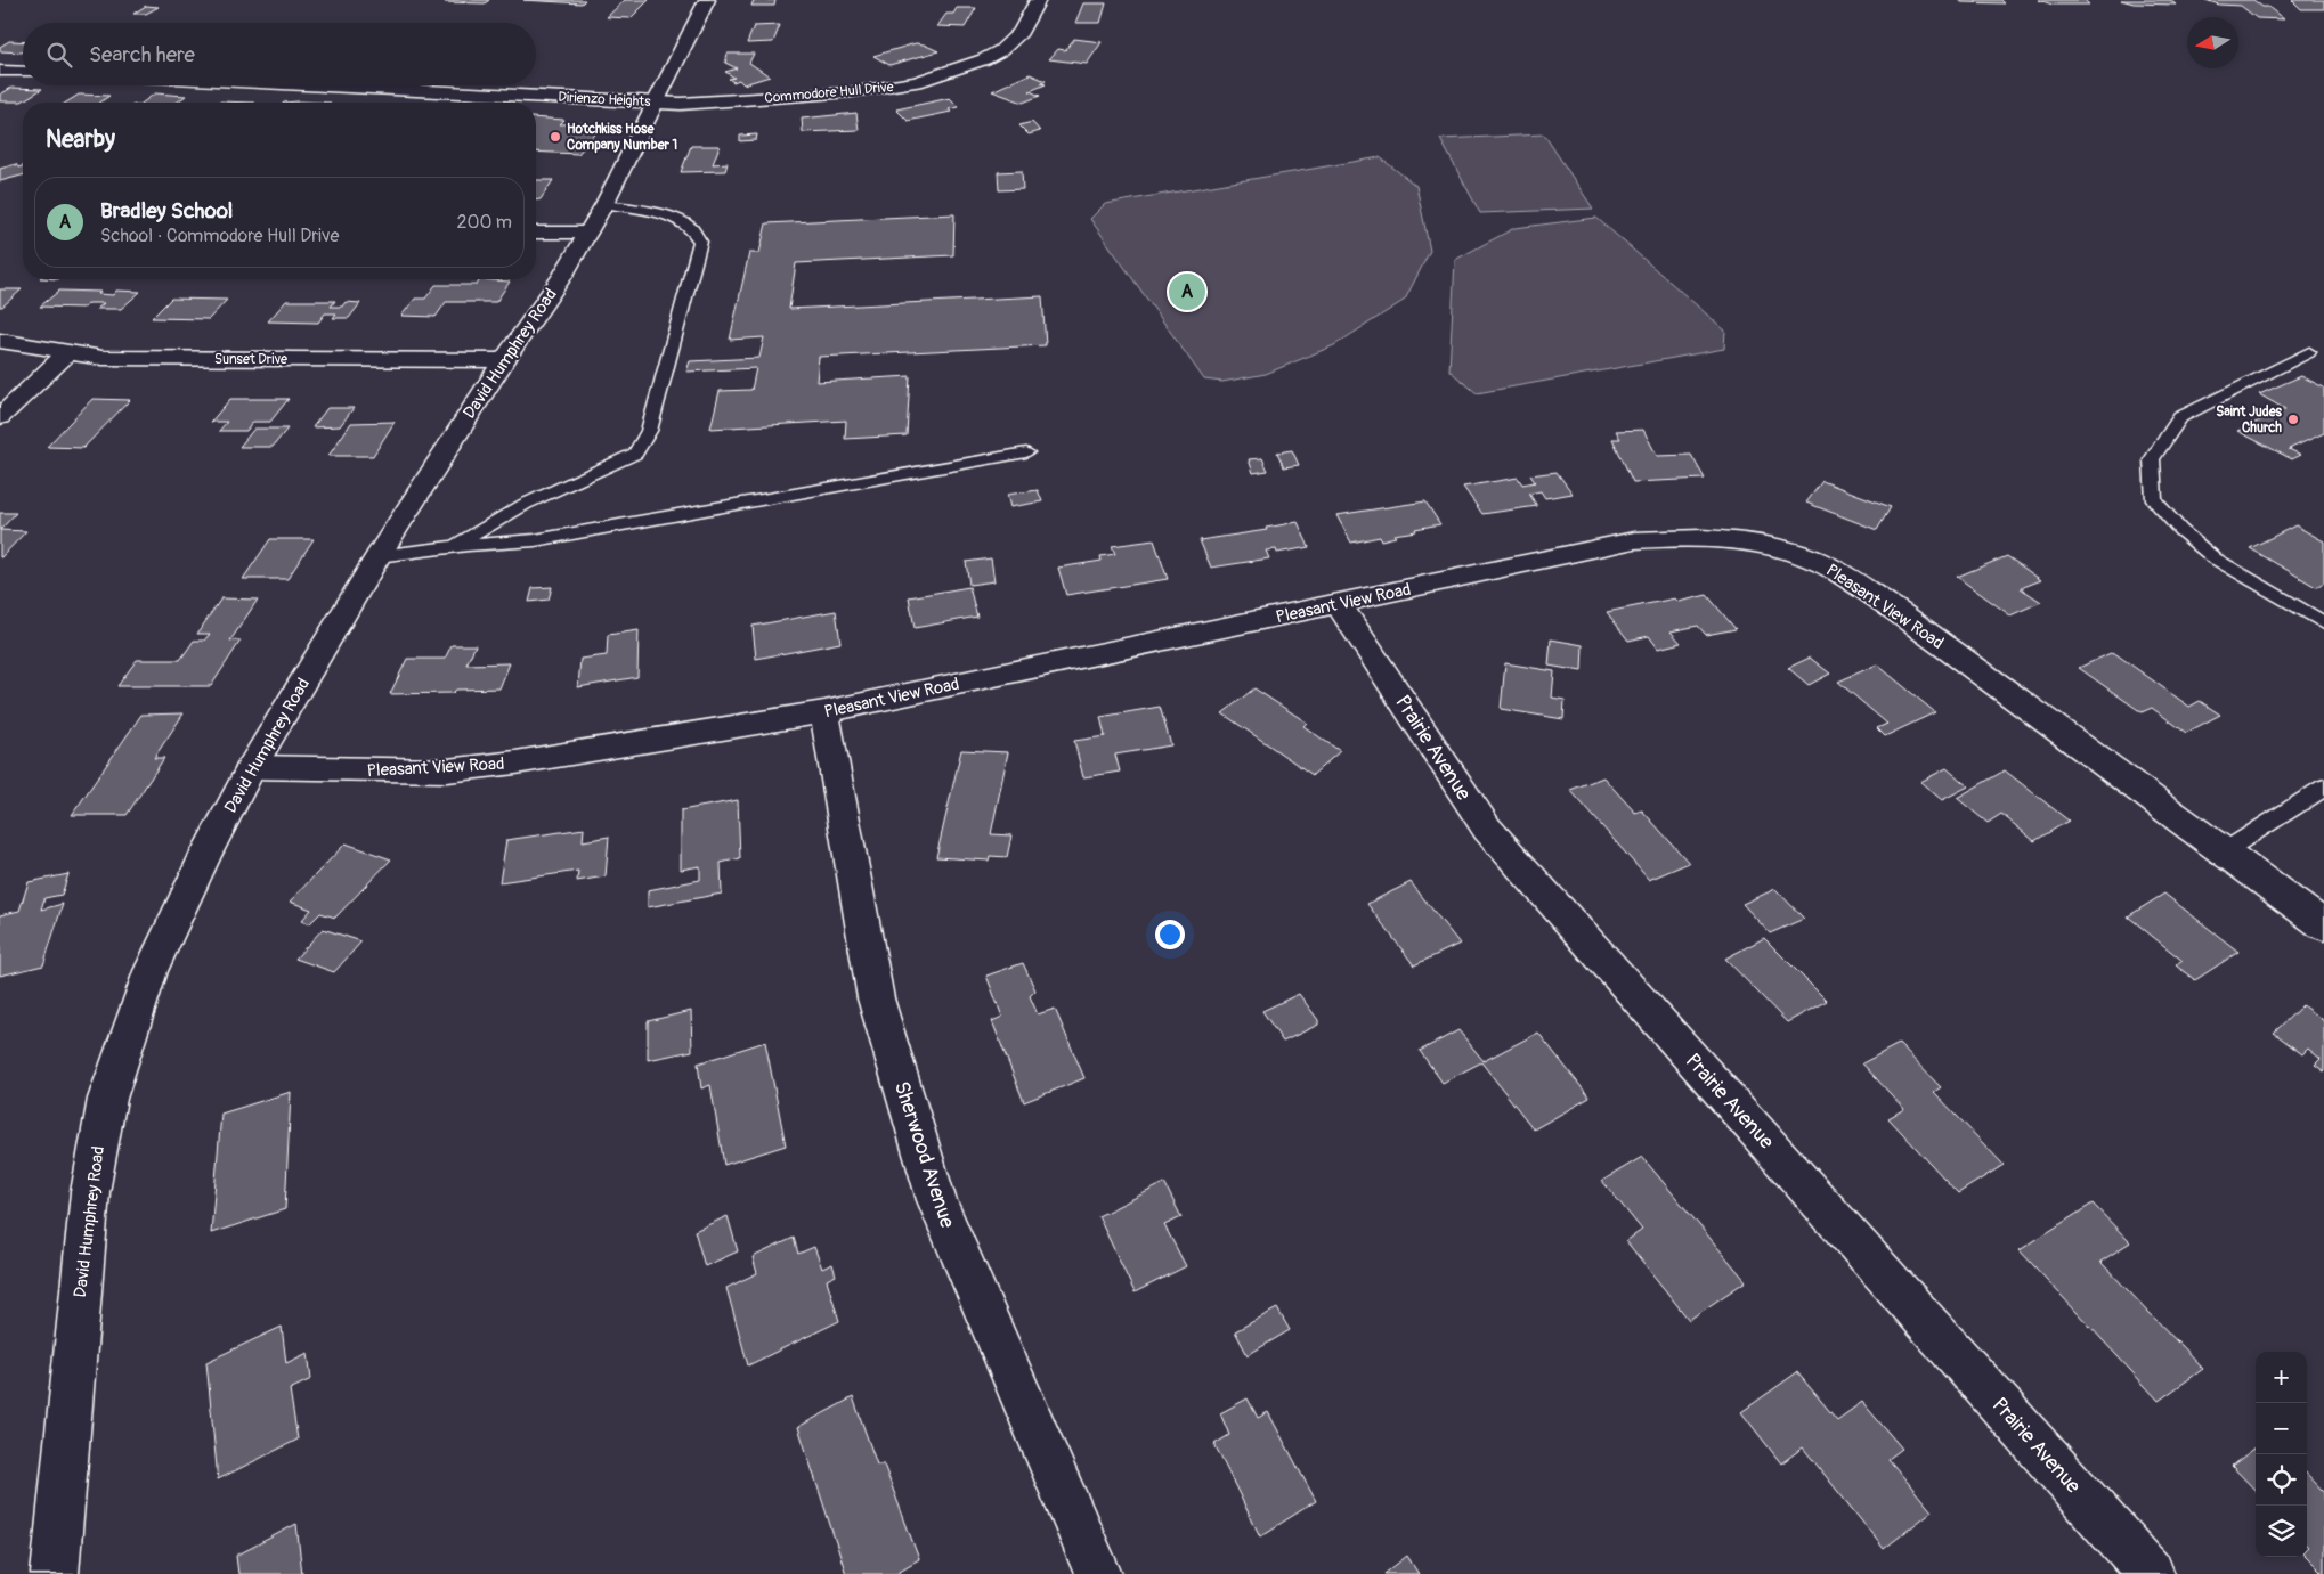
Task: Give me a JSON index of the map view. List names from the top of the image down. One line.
{"streets":{"street":["Commodore Hull Drive","Dirienzo Heights","David Humphrey Road","Sunset Drive","Pleasant View Road","Prairie Avenue","Sherwood Avenue"]},"crossings":[["Commodore Hull Drive","Dirienzo Heights"],["Commodore Hull Drive","David Humphrey Road"],["Dirienzo Heights","David Humphrey Road"],["David Humphrey Road","Sunset Drive"],["David Humphrey Road","Pleasant View Road"],["Pleasant View Road","Prairie Avenue"],["Pleasant View Road","Sherwood Avenue"]],"places":["Hotchkiss Hose Company Number 1","Saint Judes Church"],"north":"left","page":{"search":"Search here","heading":"Nearby","list":[{"mark":"A","name":"Bradley School","note":"School · Commodore Hull Drive","value":"200 m"}],"pins":"A","map_buttons":["+","−"]}}
